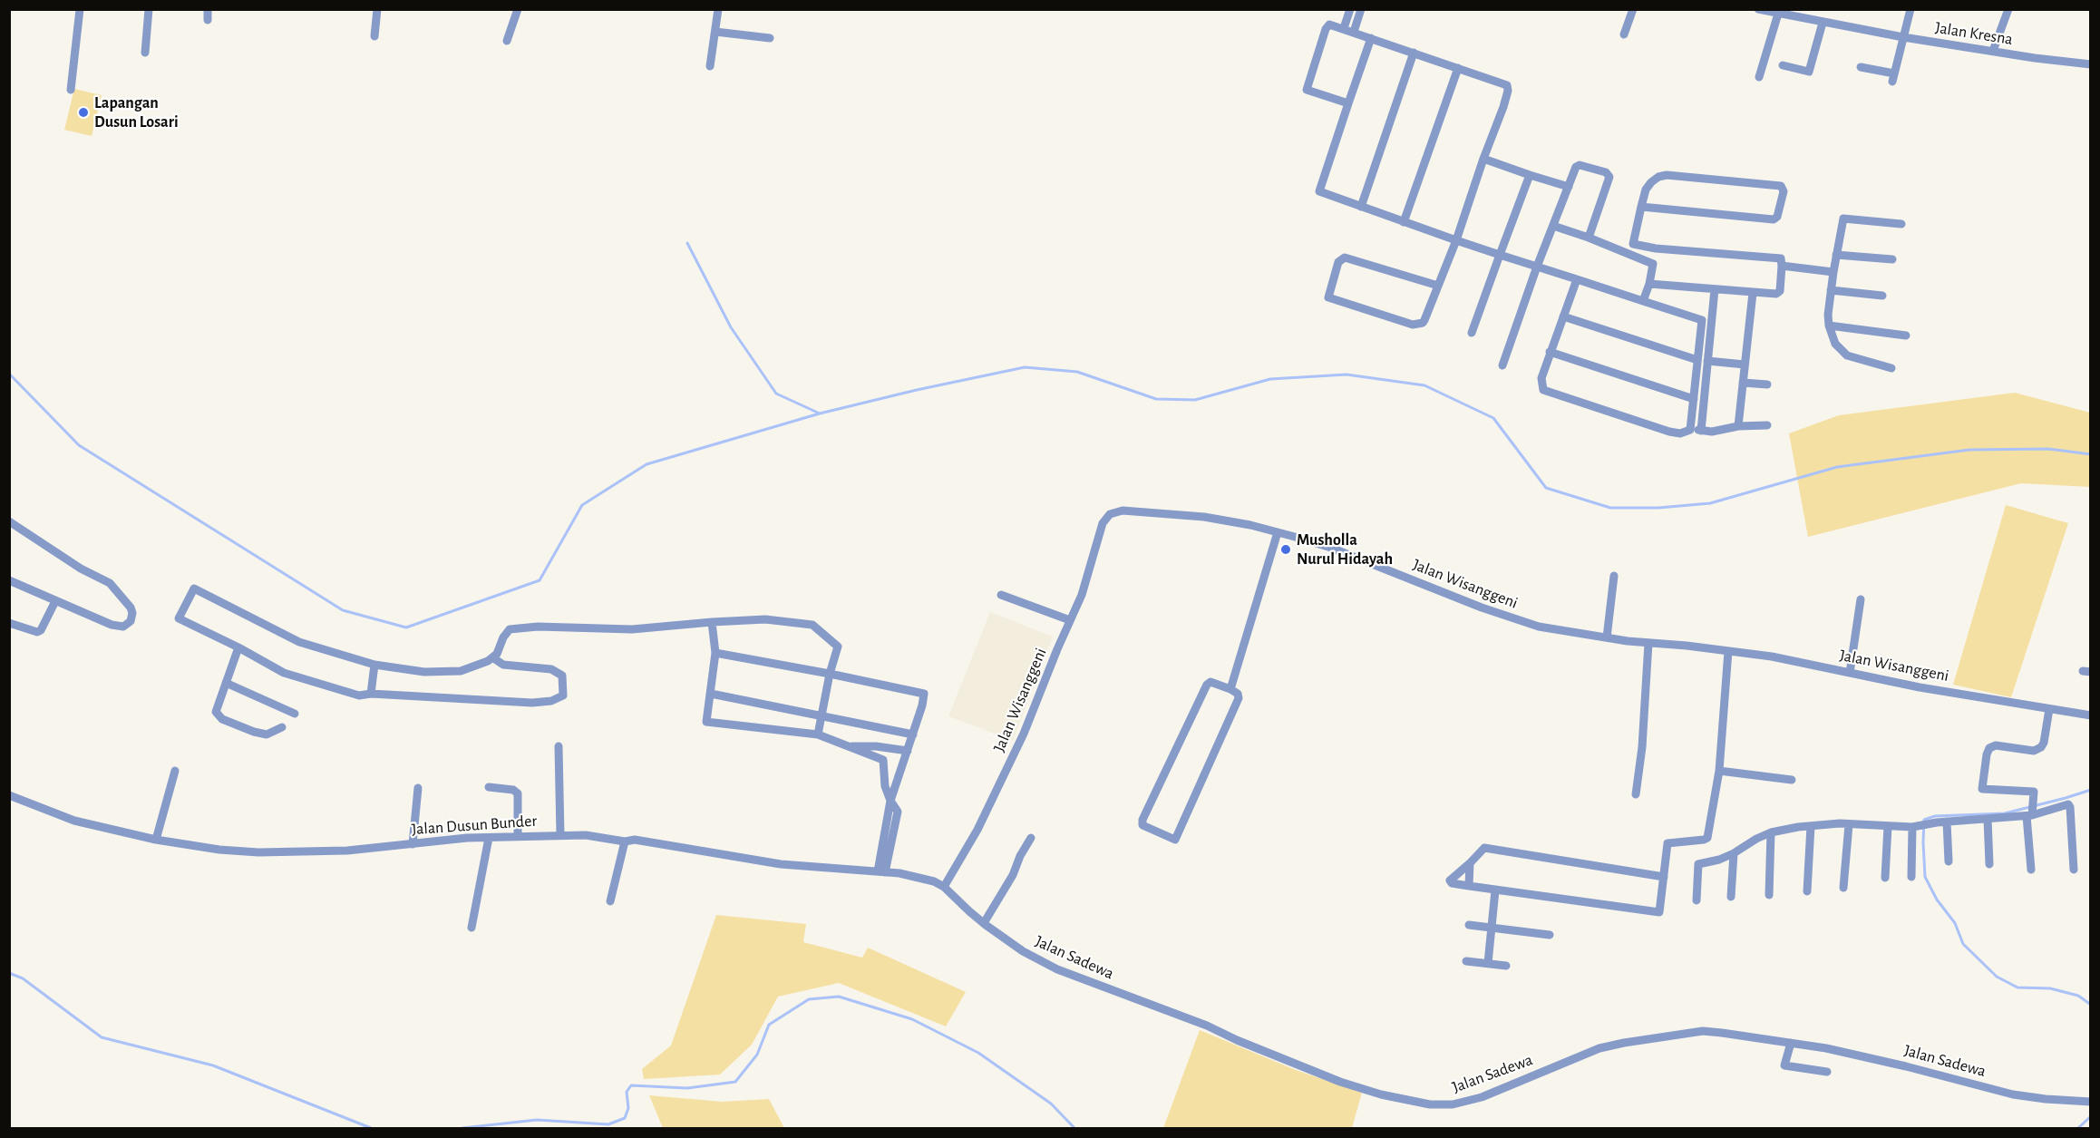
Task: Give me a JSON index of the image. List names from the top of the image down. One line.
{"streets":{"street":["Jalan Kresna","Jalan Wisanggeni","Jalan Dusun Bunder","Jalan Sadewa"]},"crossings":[["Jalan Wisanggeni","Jalan Dusun Bunder"],["Jalan Wisanggeni","Jalan Sadewa"],["Jalan Dusun Bunder","Jalan Sadewa"]],"places":["Lapangan Dusun Losari","Musholla Nurul Hidayah"]}
